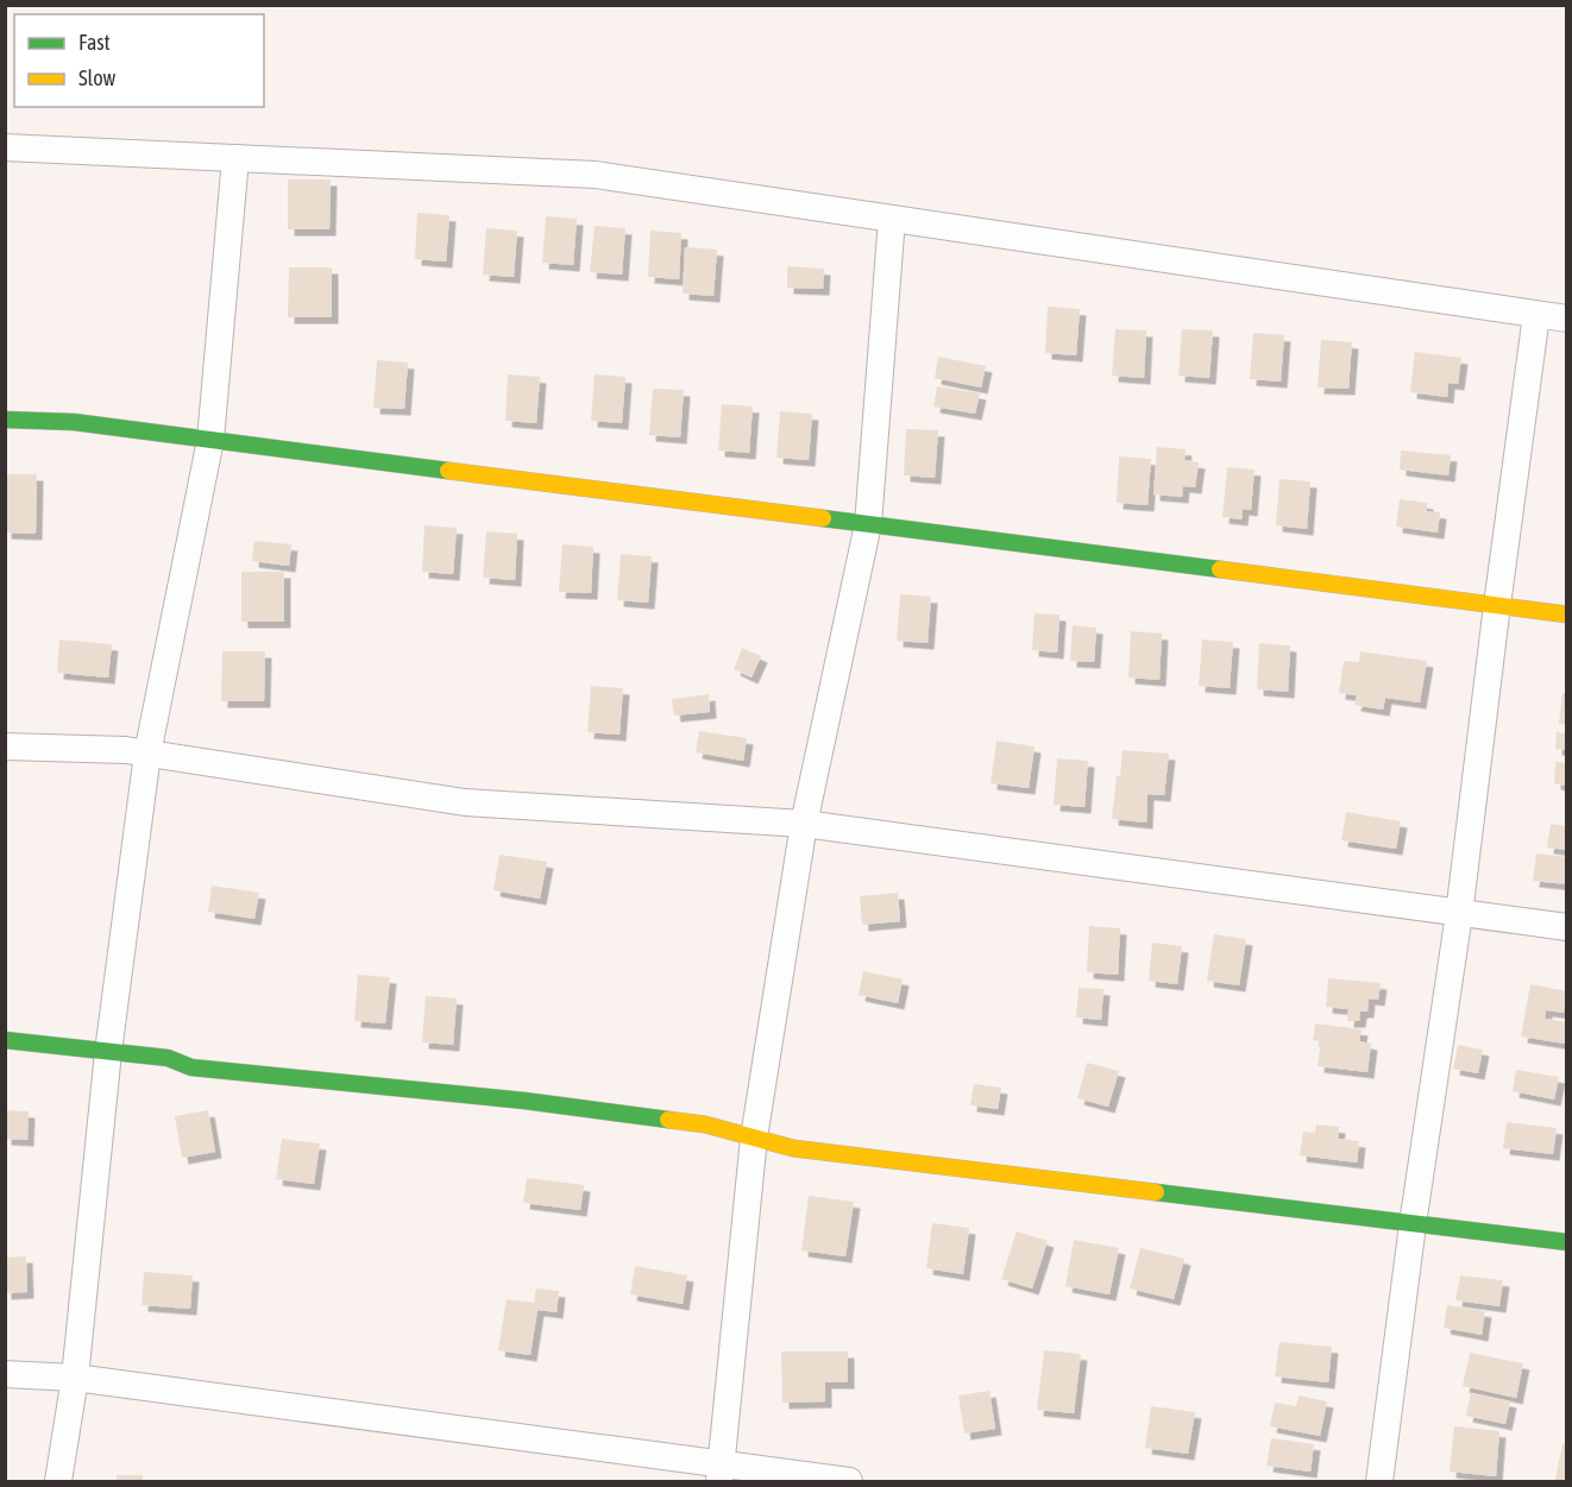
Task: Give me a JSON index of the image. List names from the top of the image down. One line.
{"legend":["Fast","Slow"]}
